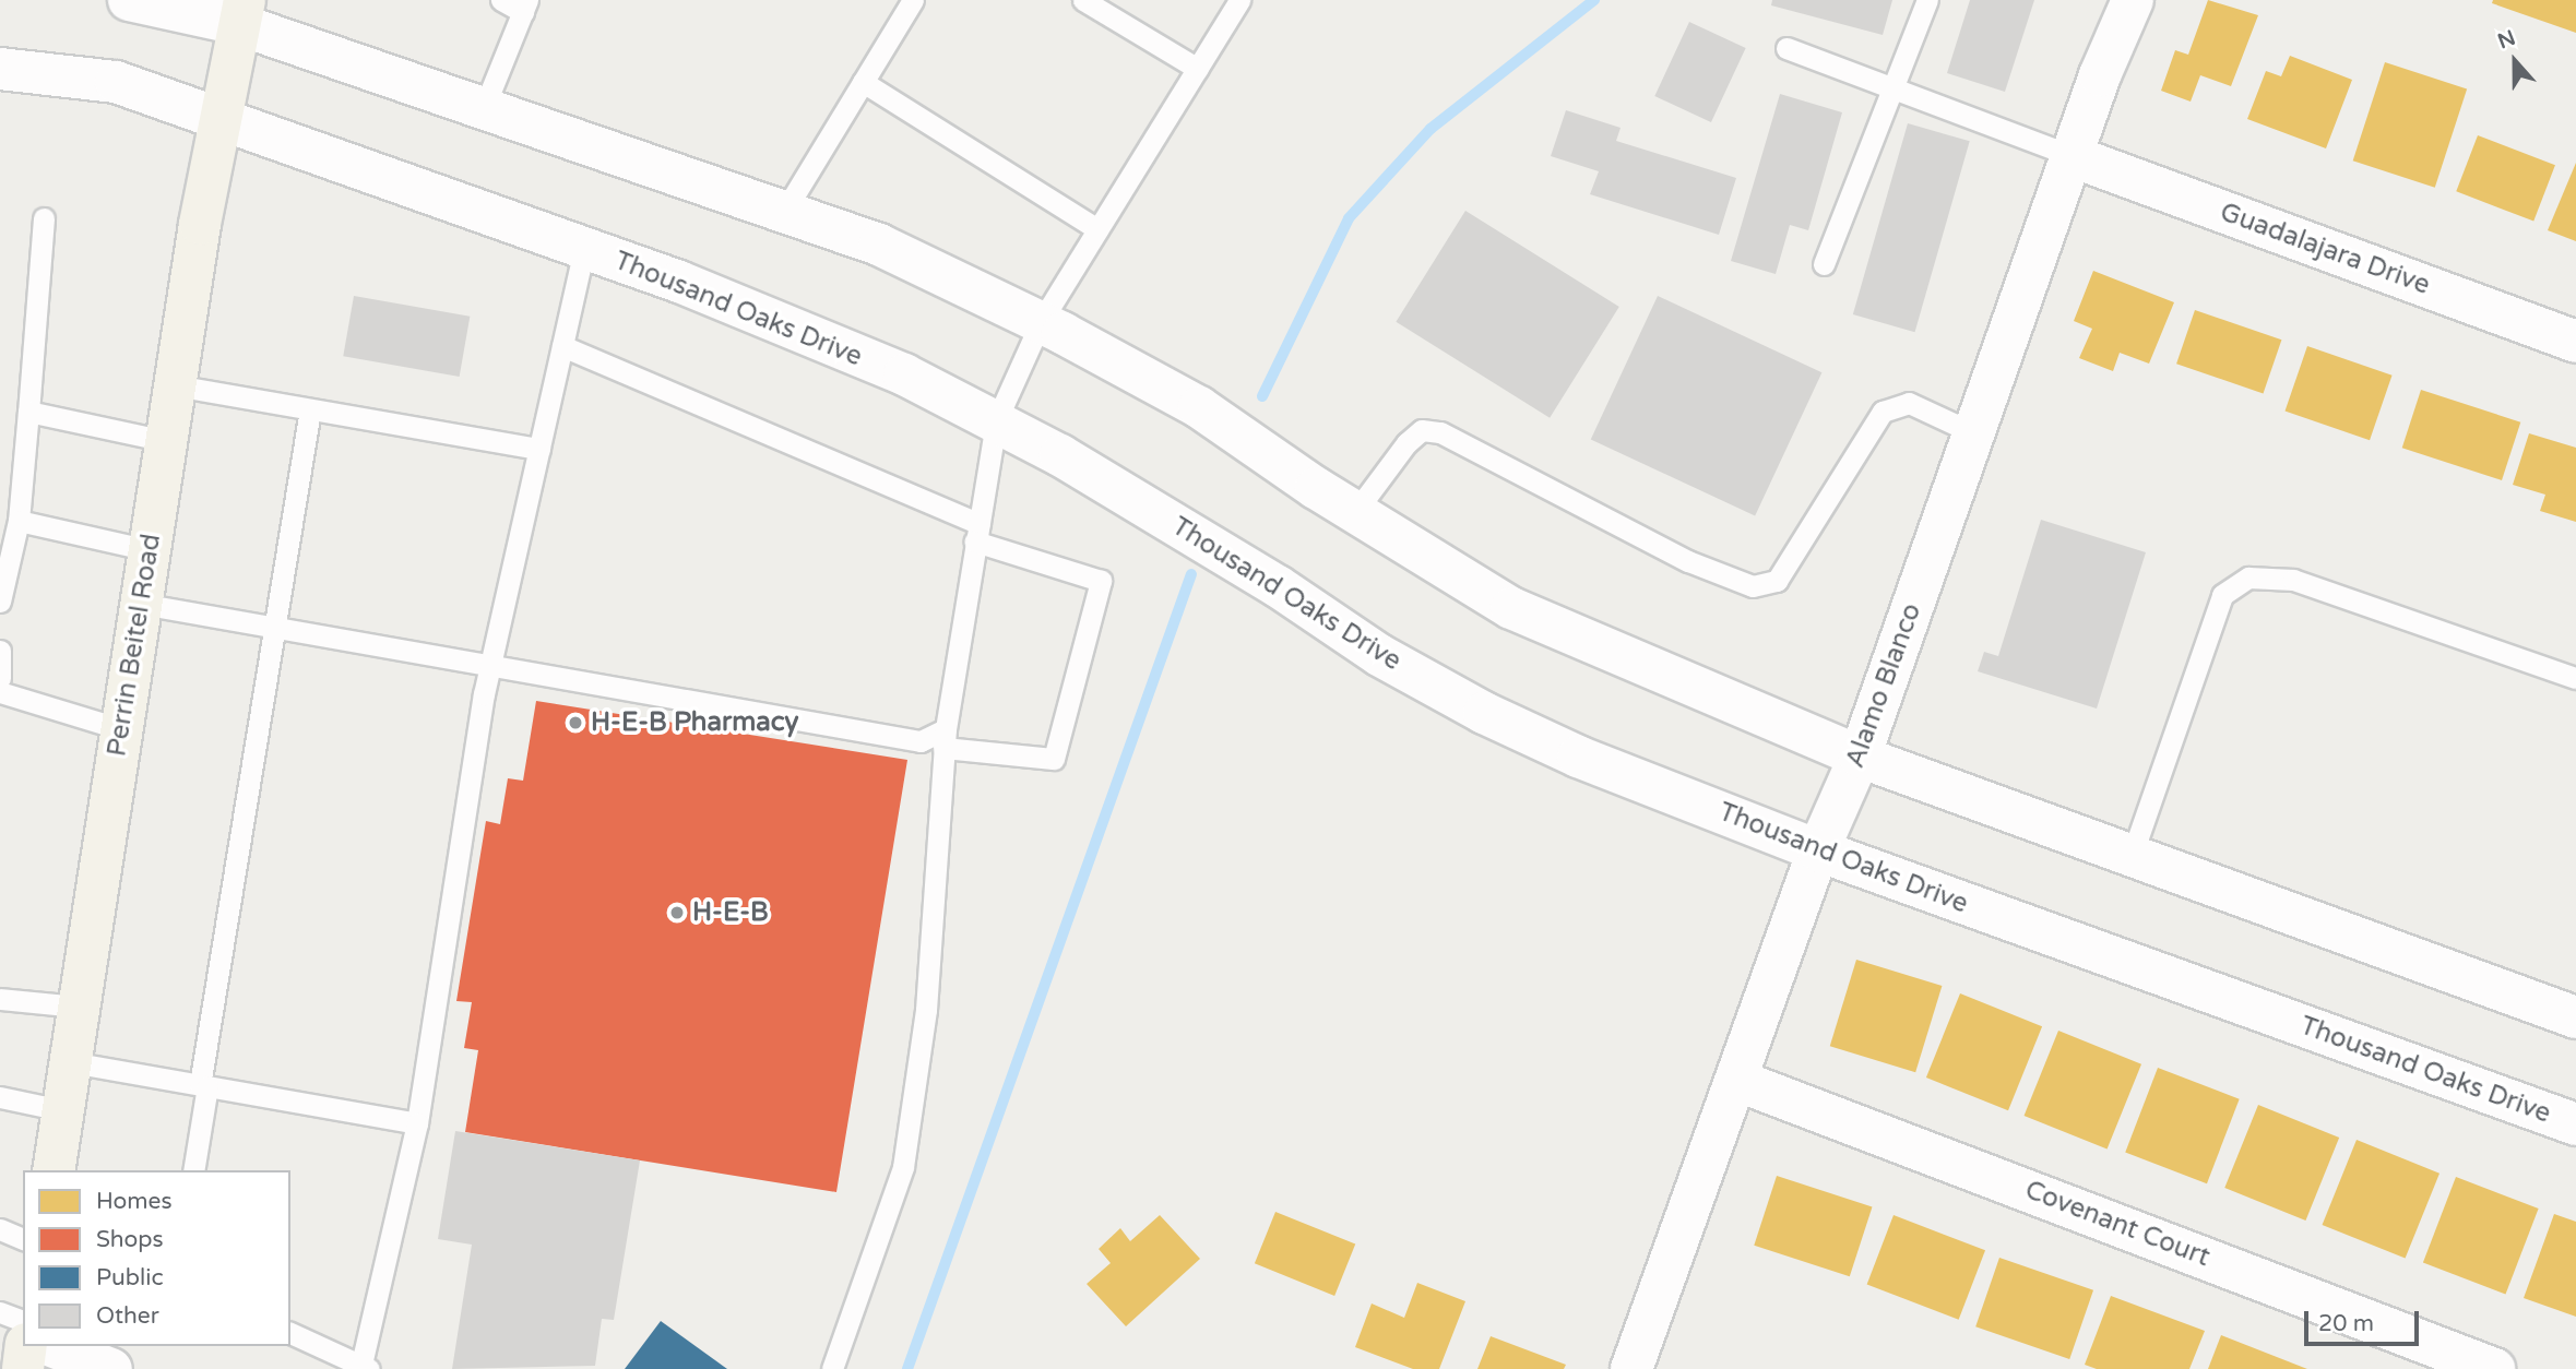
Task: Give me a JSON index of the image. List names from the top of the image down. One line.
{"streets":{"main road":["Guadalajara Drive","Thousand Oaks Drive","Perrin Beitel Road","Alamo Blanco","Covenant Court"]},"crossings":[["Guadalajara Drive","Alamo Blanco"],["Thousand Oaks Drive","Perrin Beitel Road"],["Thousand Oaks Drive","Alamo Blanco"],["Alamo Blanco","Covenant Court"]],"places":["H-E-B Pharmacy","H-E-B"],"legend":["Homes","Shops","Public","Other"],"scale_bar":"20 m","north":"top"}
